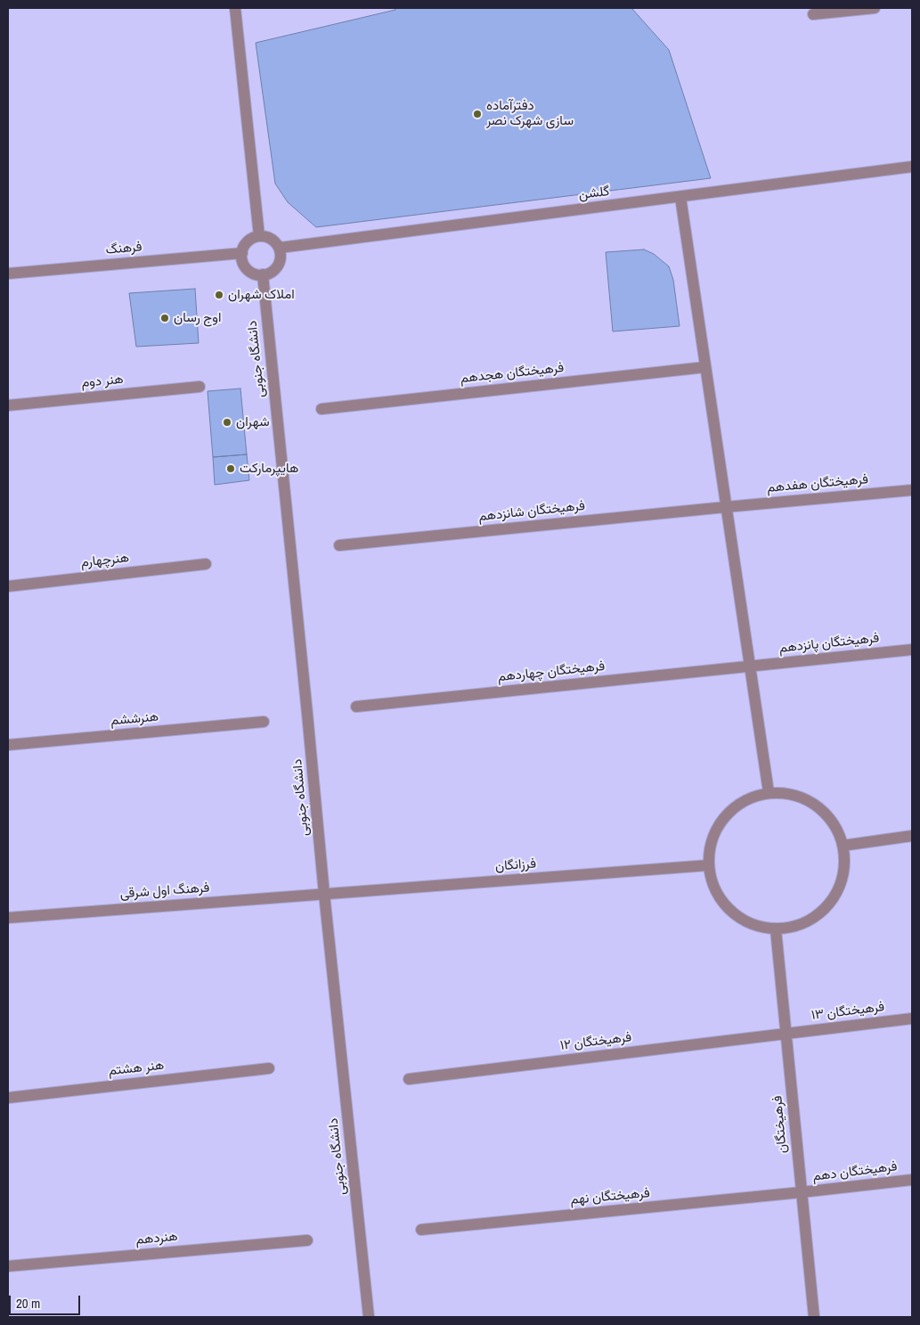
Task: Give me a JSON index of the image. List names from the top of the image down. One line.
{"streets":{"street":["گلشن","فرهنگ","دانشگاه جنوبی","فرهیختگان هجدهم","هنر دوم","فرهیختگان هفدهم","فرهیختگان شانزدهم","هنرچهارم","فرهیختگان پانزدهم","فرهیختگان چهاردهم","هنرششم","فرزانگان","فرهنگ اول شرقی","فرهیختگان ۱۳","فرهیختگان ۱۲","هنر هشتم","فرهیختگان","فرهیختگان دهم","فرهیختگان نهم","هنردهم"]},"crossings":[["گلشن","فرهنگ"],["گلشن","دانشگاه جنوبی"],["فرهنگ","دانشگاه جنوبی"],["دانشگاه جنوبی","فرزانگان"],["دانشگاه جنوبی","فرهنگ اول شرقی"],["فرهیختگان هفدهم","فرهیختگان شانزدهم"],["فرهیختگان پانزدهم","فرهیختگان چهاردهم"],["فرزانگان","فرهنگ اول شرقی"],["فرزانگان","فرهیختگان"],["فرهیختگان ۱۳","فرهیختگان ۱۲"],["فرهیختگان ۱۳","فرهیختگان"],["فرهیختگان ۱۲","فرهیختگان"],["فرهیختگان","فرهیختگان دهم"],["فرهیختگان","فرهیختگان نهم"],["فرهیختگان دهم","فرهیختگان نهم"]],"places":["دفترآماده سازی شهرک نصر","املاک شهران","اوج رسان","شهران","هایپرمارکت"],"scale_bar":"20 m"}
